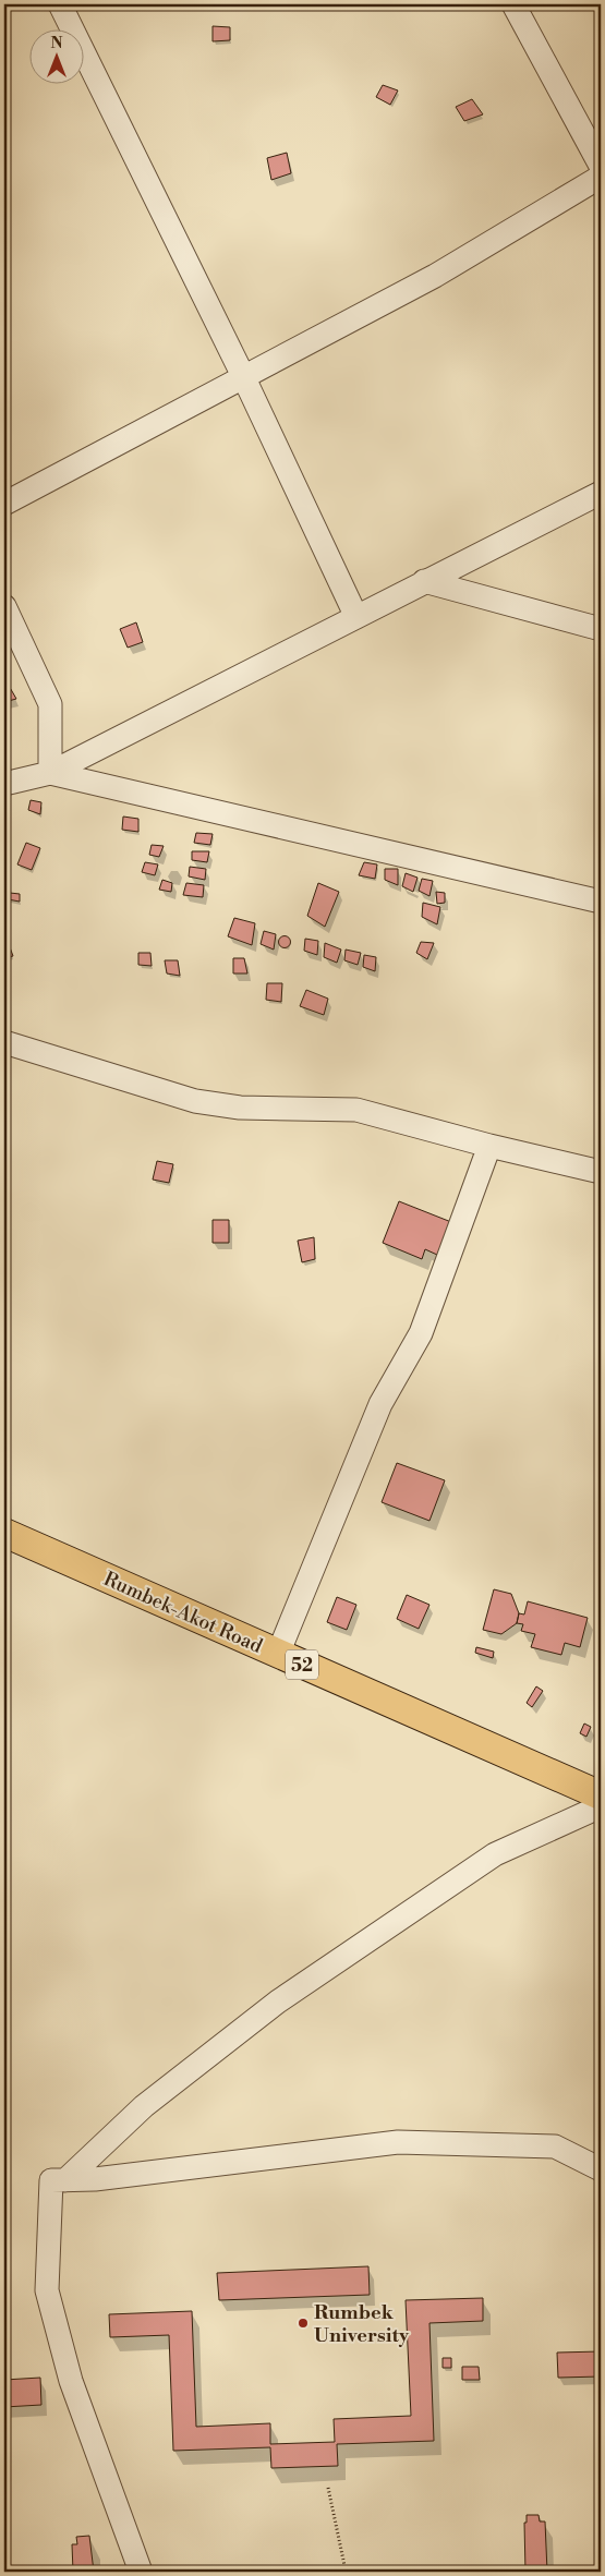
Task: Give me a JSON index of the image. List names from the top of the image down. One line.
{"streets":{"main road":["Rumbek-Akot Road","52"]},"places":["Rumbek University"],"north":"top"}
